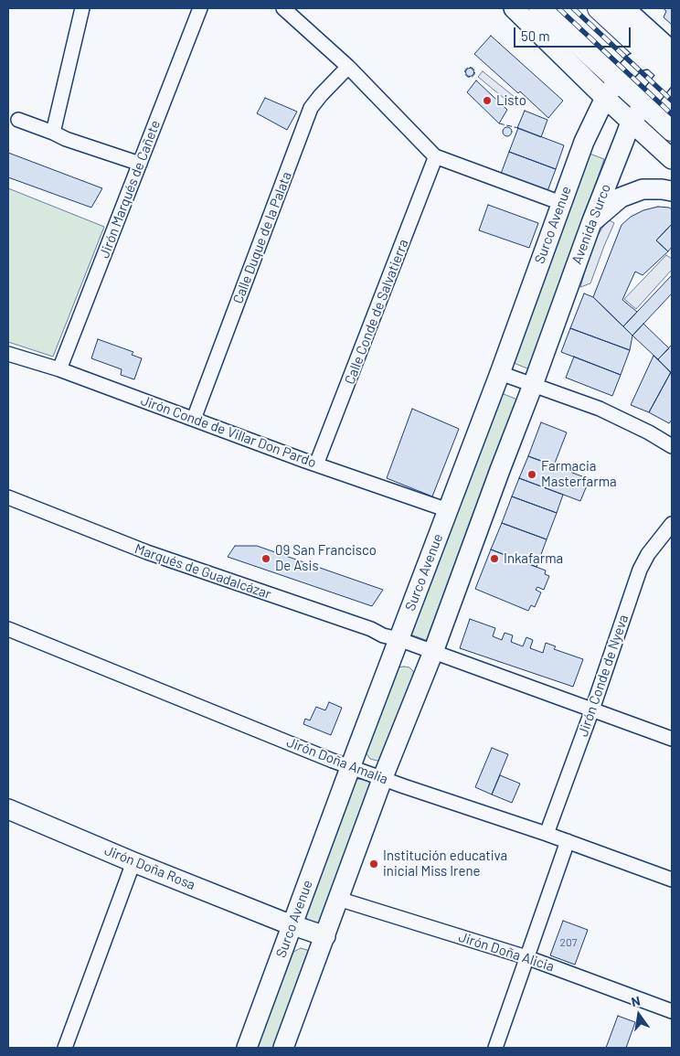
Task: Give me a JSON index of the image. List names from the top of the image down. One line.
{"streets":{"main road":["Avenida Surco","Surco Avenue","Jirón Doña Rosa"],"street":["Jirón Marqués de Cañete","Calle Duque de la Palata","Calle Conde de Salvatierra","Jirón Conde de Villar Don Pardo","Marqués de Guadalcázar","Jirón Conde de Nyeva","Jirón Doña Amalia","Jirón Doña Alicia"]},"crossings":[["Jirón Marqués de Cañete","Jirón Conde de Villar Don Pardo"],["Surco Avenue","Jirón Conde de Villar Don Pardo"],["Surco Avenue","Marqués de Guadalcázar"],["Surco Avenue","Jirón Doña Amalia"],["Surco Avenue","Jirón Doña Rosa"],["Calle Duque de la Palata","Jirón Conde de Villar Don Pardo"],["Calle Conde de Salvatierra","Jirón Conde de Villar Don Pardo"],["Marqués de Guadalcázar","Jirón Conde de Nyeva"],["Jirón Conde de Nyeva","Jirón Doña Amalia"]],"places":["Listo","Farmacia Masterfarma","09 San Francisco De Asis","Inkafarma","Institución educativa inicial Miss Irene"],"house_numbers":["207"],"scale_bar":"50 m","north":"top"}
